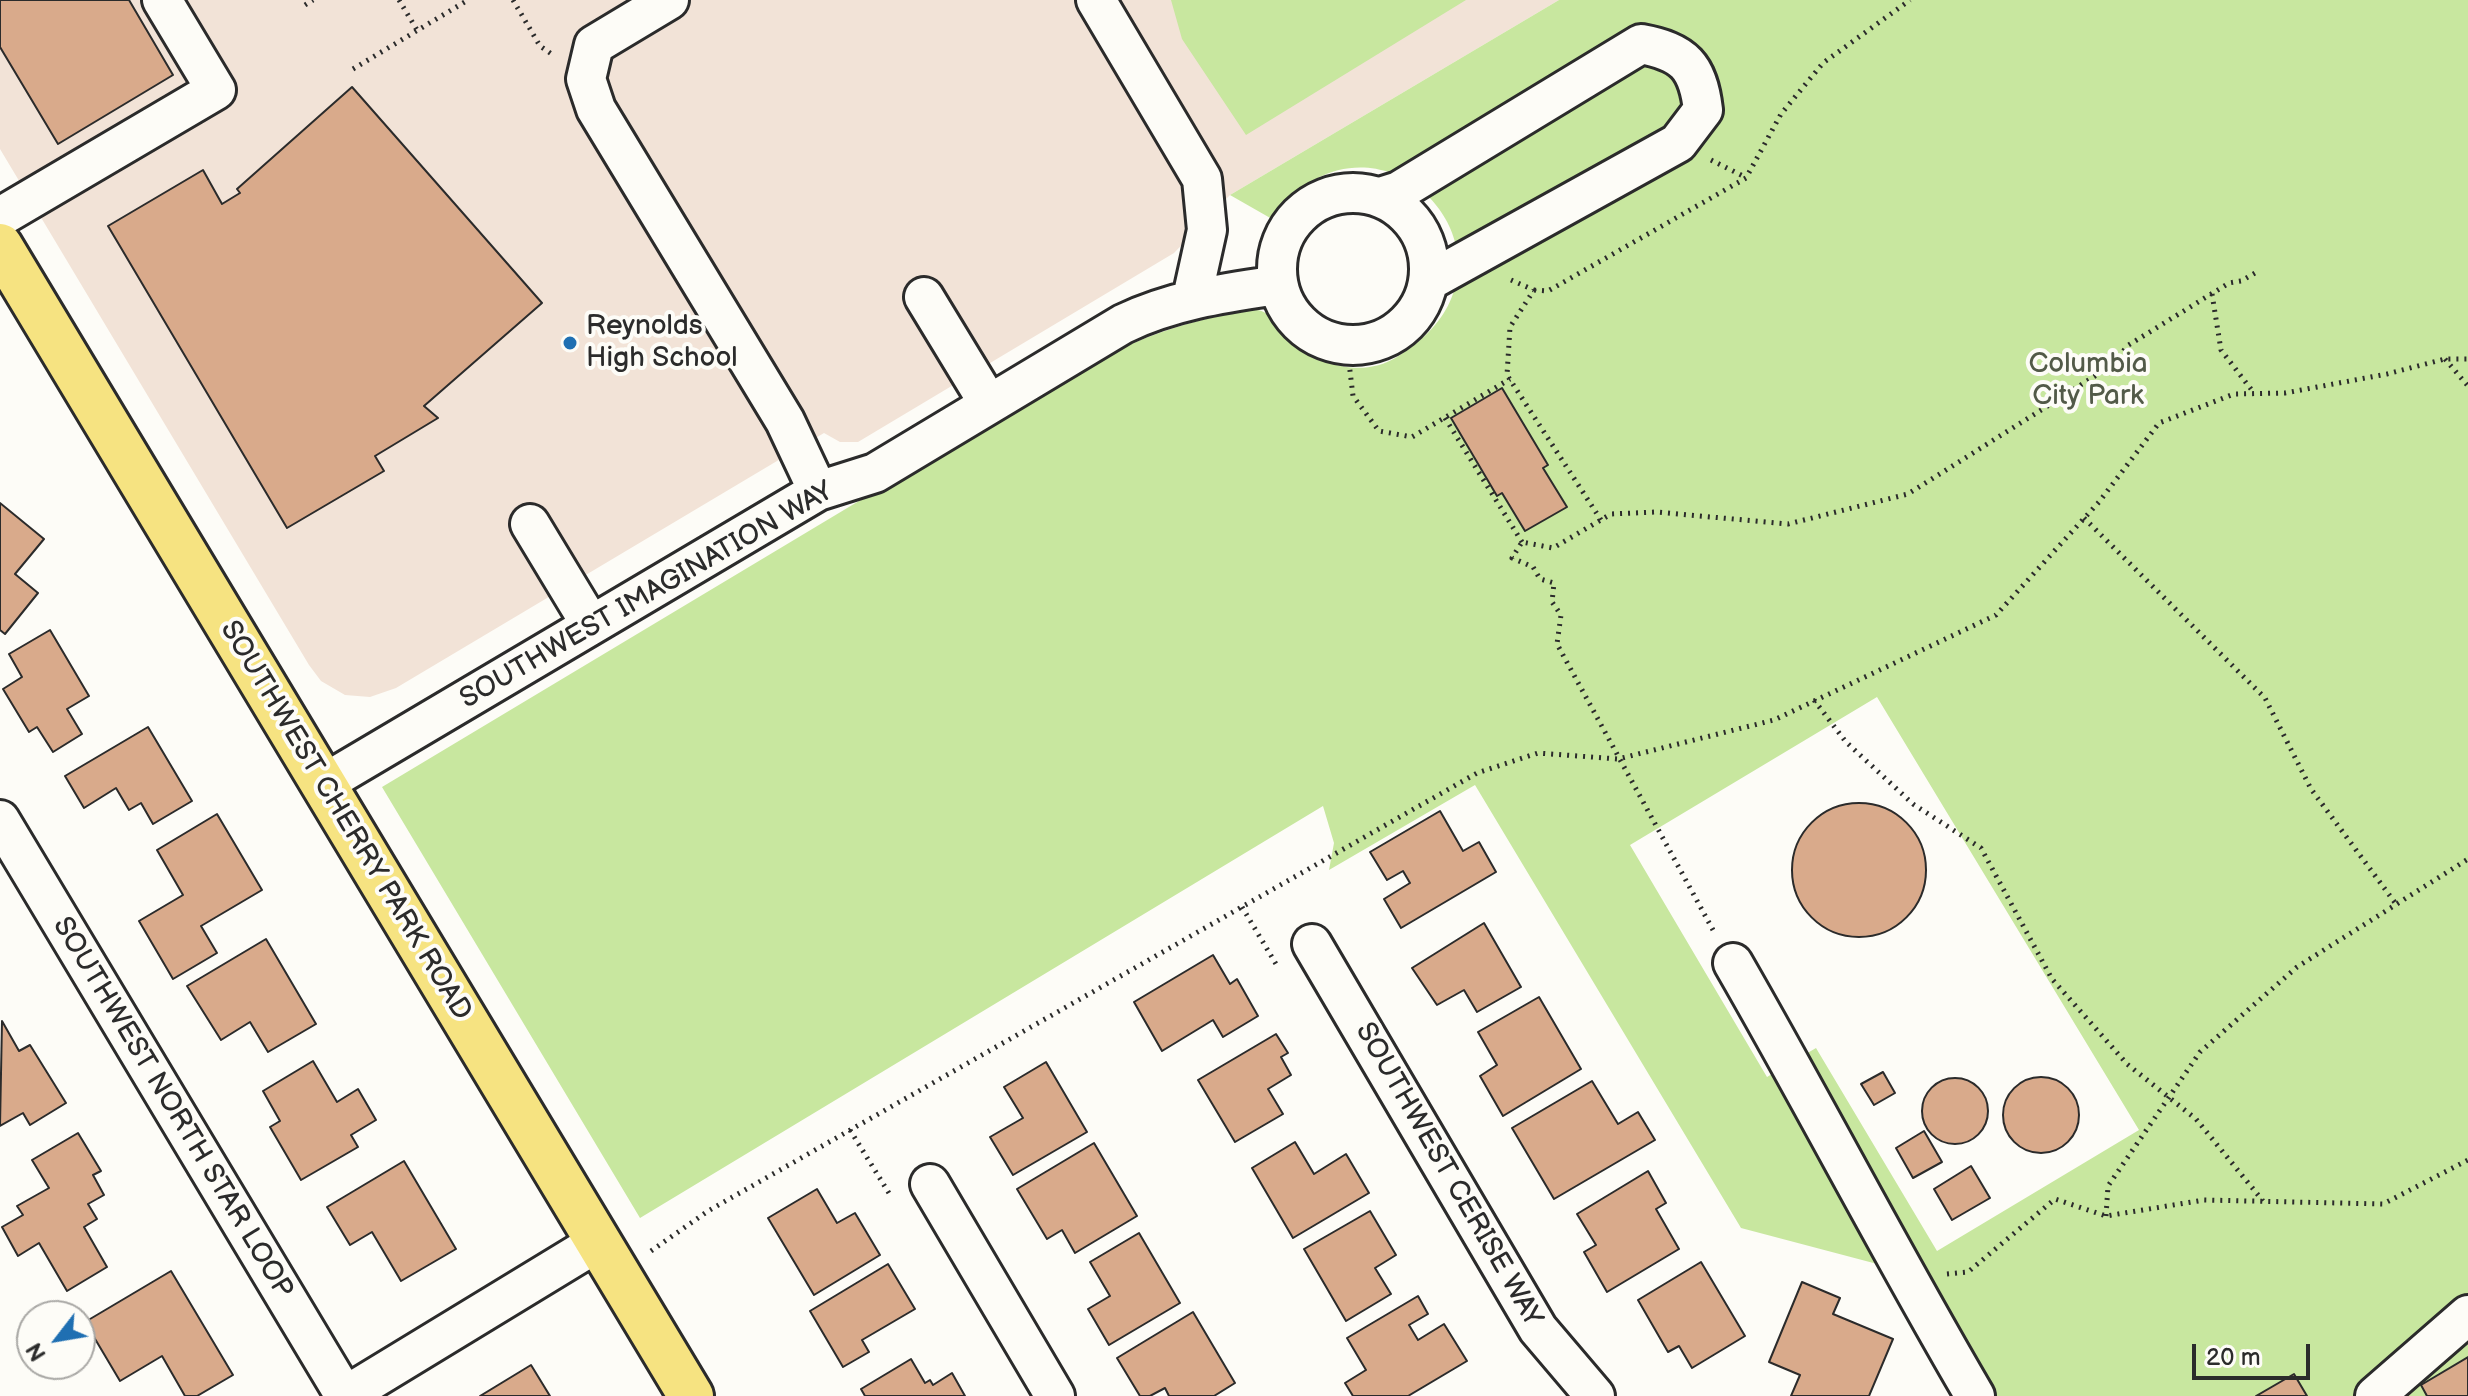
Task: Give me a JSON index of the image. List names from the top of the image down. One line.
{"streets":{"main road":["SOUTHWEST CHERRY PARK ROAD"],"street":["SOUTHWEST IMAGINATION WAY","SOUTHWEST NORTH STAR LOOP","SOUTHWEST CERISE WAY"]},"crossings":[["SOUTHWEST IMAGINATION WAY","SOUTHWEST CHERRY PARK ROAD"]],"parks":["Columbia City Park"],"places":["Reynolds High School"],"scale_bar":"20 m","north":"bottom left"}
